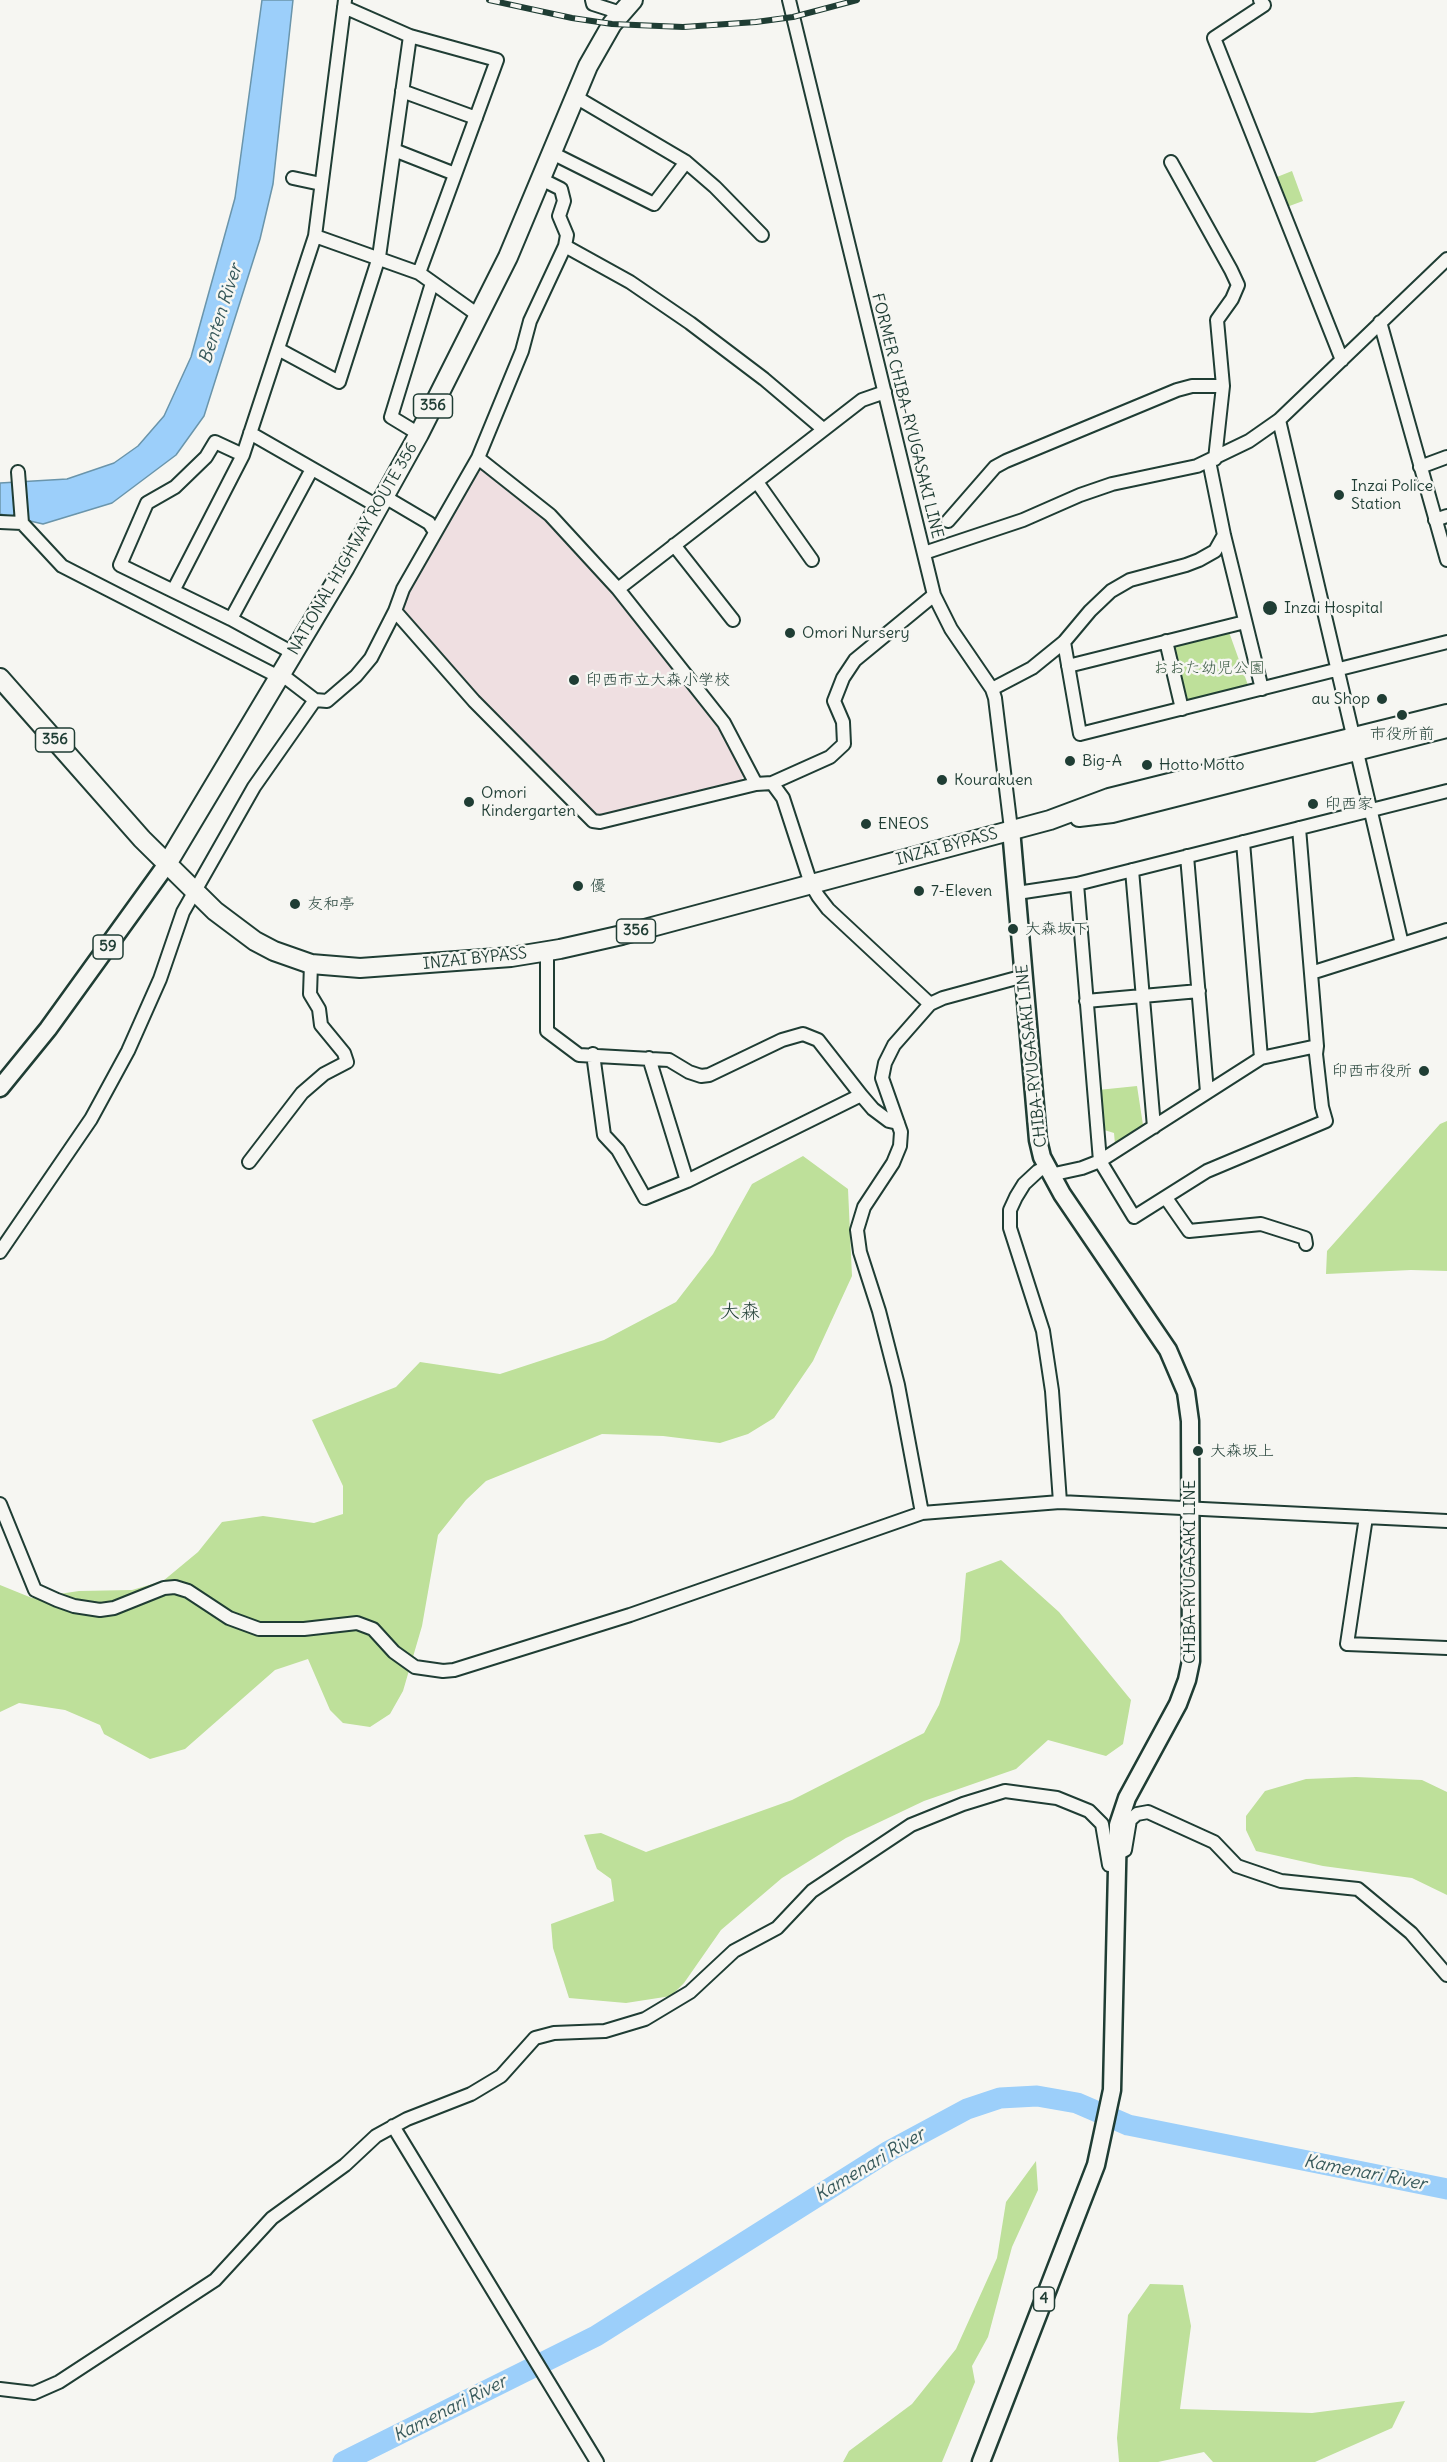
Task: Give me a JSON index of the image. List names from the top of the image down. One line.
{"streets":{"highway":["356","NATIONAL HIGHWAY ROUTE 356","INZAI BYPASS"],"main road":["59","CHIBA-RYUGASAKI LINE","4"],"street":["FORMER CHIBA-RYUGASAKI LINE"]},"crossings":[["FORMER CHIBA-RYUGASAKI LINE","INZAI BYPASS"],["FORMER CHIBA-RYUGASAKI LINE","CHIBA-RYUGASAKI LINE"],["NATIONAL HIGHWAY ROUTE 356","INZAI BYPASS"],["NATIONAL HIGHWAY ROUTE 356","59"],["INZAI BYPASS","59"],["INZAI BYPASS","CHIBA-RYUGASAKI LINE"]],"districts":["大森"],"water":["Benten River","Kamenari River"],"parks":["おおた幼児公園"],"places":["Inzai Police Station","Inzai Hospital","Omori Nursery","印西市立大森小学校","au Shop","市役所前","Big-A","Hotto Motto","Kourakuen","Omori Kindergarten","印西家","ENEOS","優","7-Eleven","友和亭","大森坂下","印西市役所","大森坂上"]}
